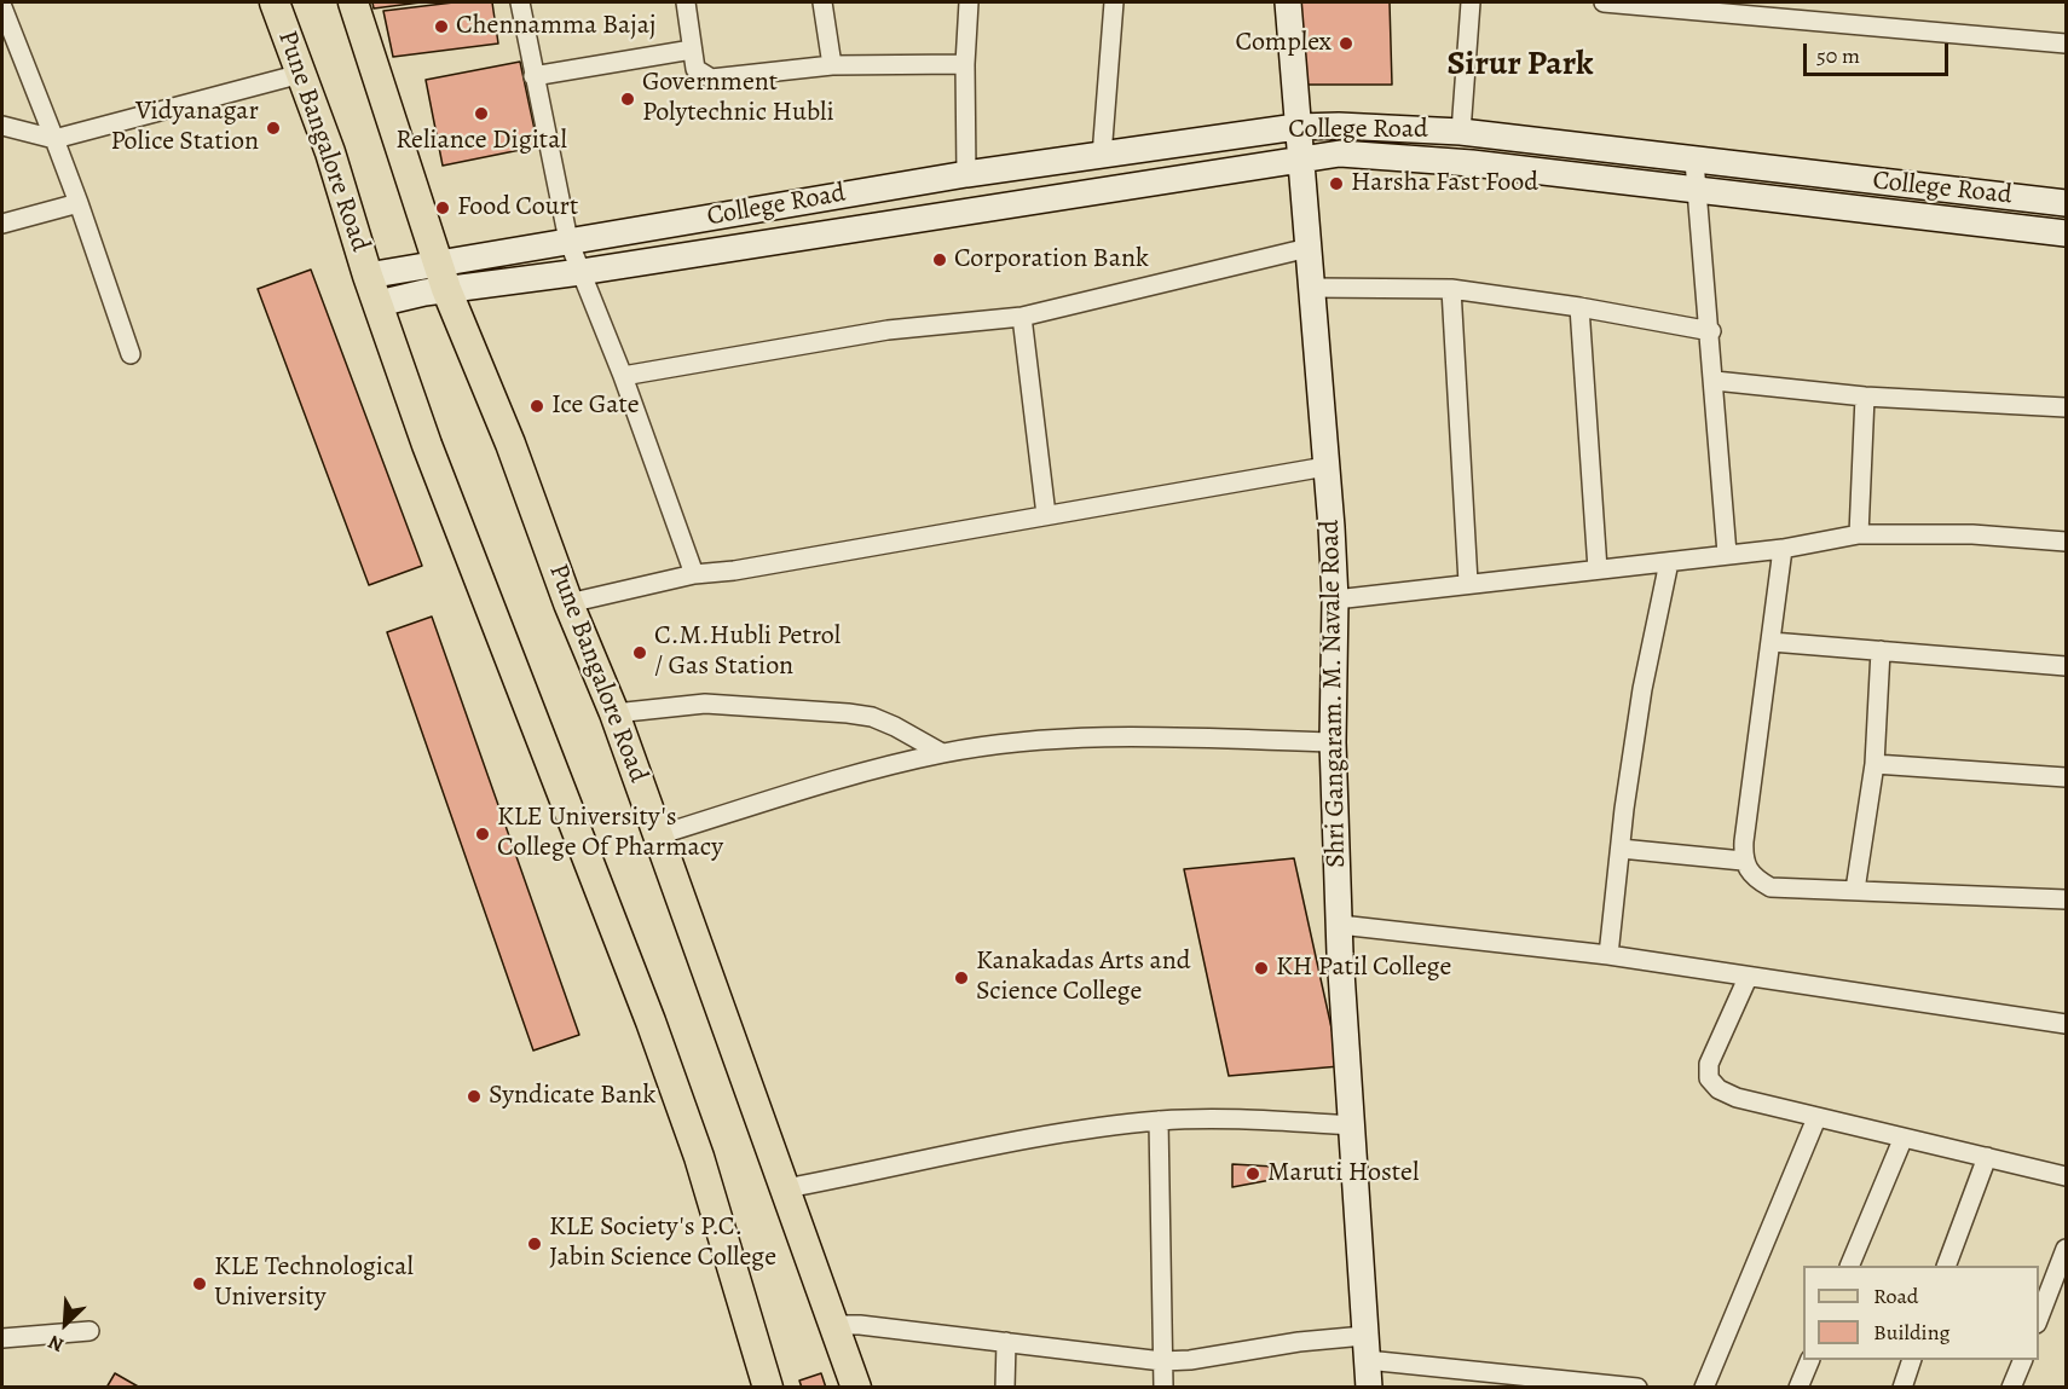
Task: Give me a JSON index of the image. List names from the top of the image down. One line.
{"streets":{"main road":["College Road","Pune Bangalore Road","Shri Gangaram. M. Navale Road"]},"crossings":[["College Road","Pune Bangalore Road"],["College Road","Shri Gangaram. M. Navale Road"]],"districts":["Sirur Park"],"places":["Chennamma Bajaj","Complex","Government Polytechnic Hubli","Reliance Digital","Vidyanagar Police Station","Harsha Fast Food","Food Court","Corporation Bank","Ice Gate","C.M.Hubli Petrol / Gas Station","KLE University's College Of Pharmacy","KH Patil College","Kanakadas Arts and Science College","Syndicate Bank","Maruti Hostel","KLE Society's P.C. Jabin Science College","KLE Technological University"],"legend":["Road","Building"],"scale_bar":"50 m","north":"bottom left"}
